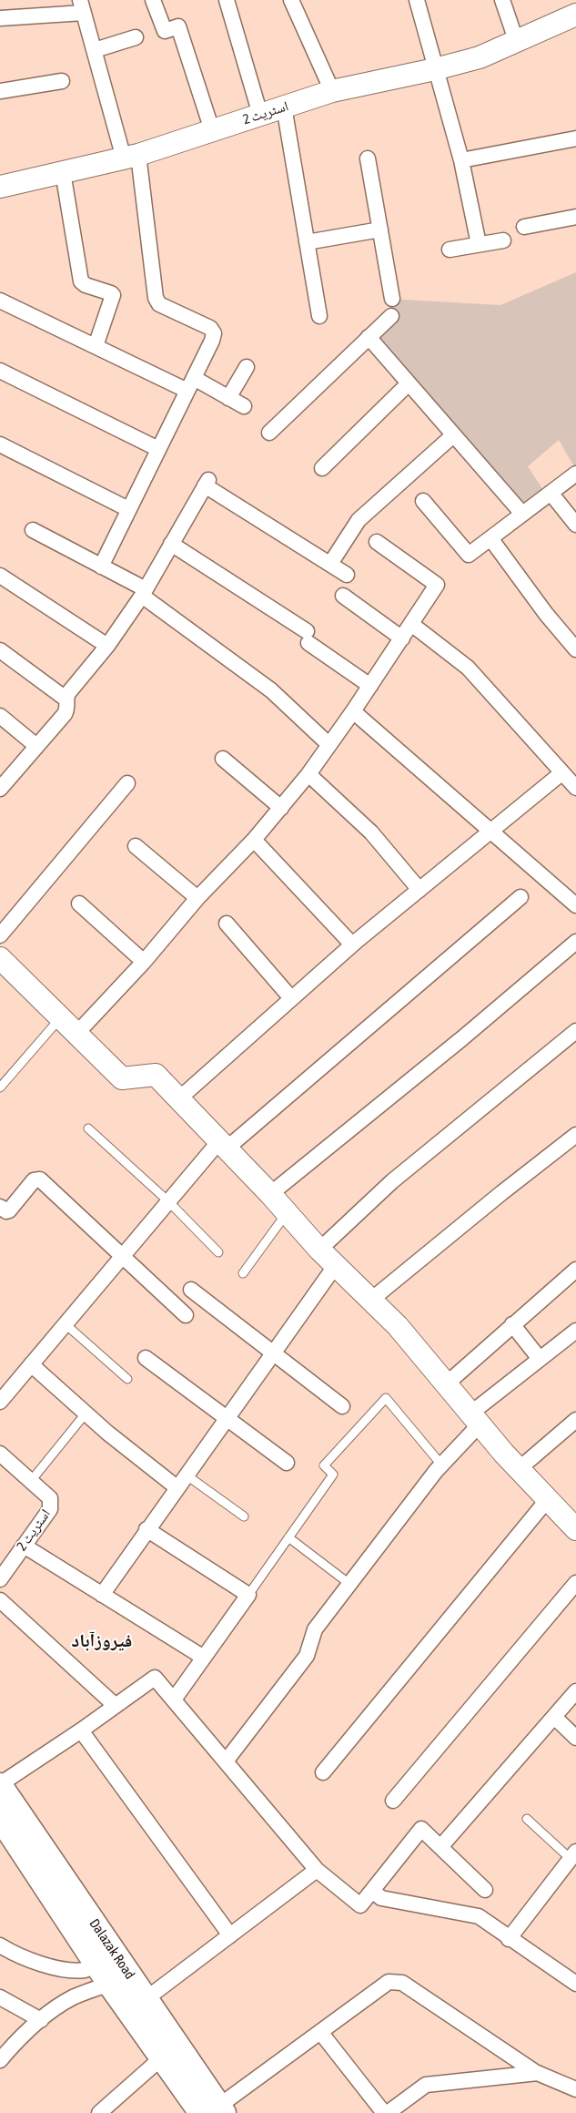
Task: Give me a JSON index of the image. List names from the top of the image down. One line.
{"streets":{"main road":["Dalazak Road"],"street":["اسٹریٹ 2"]},"districts":["فیروزآباد"]}
